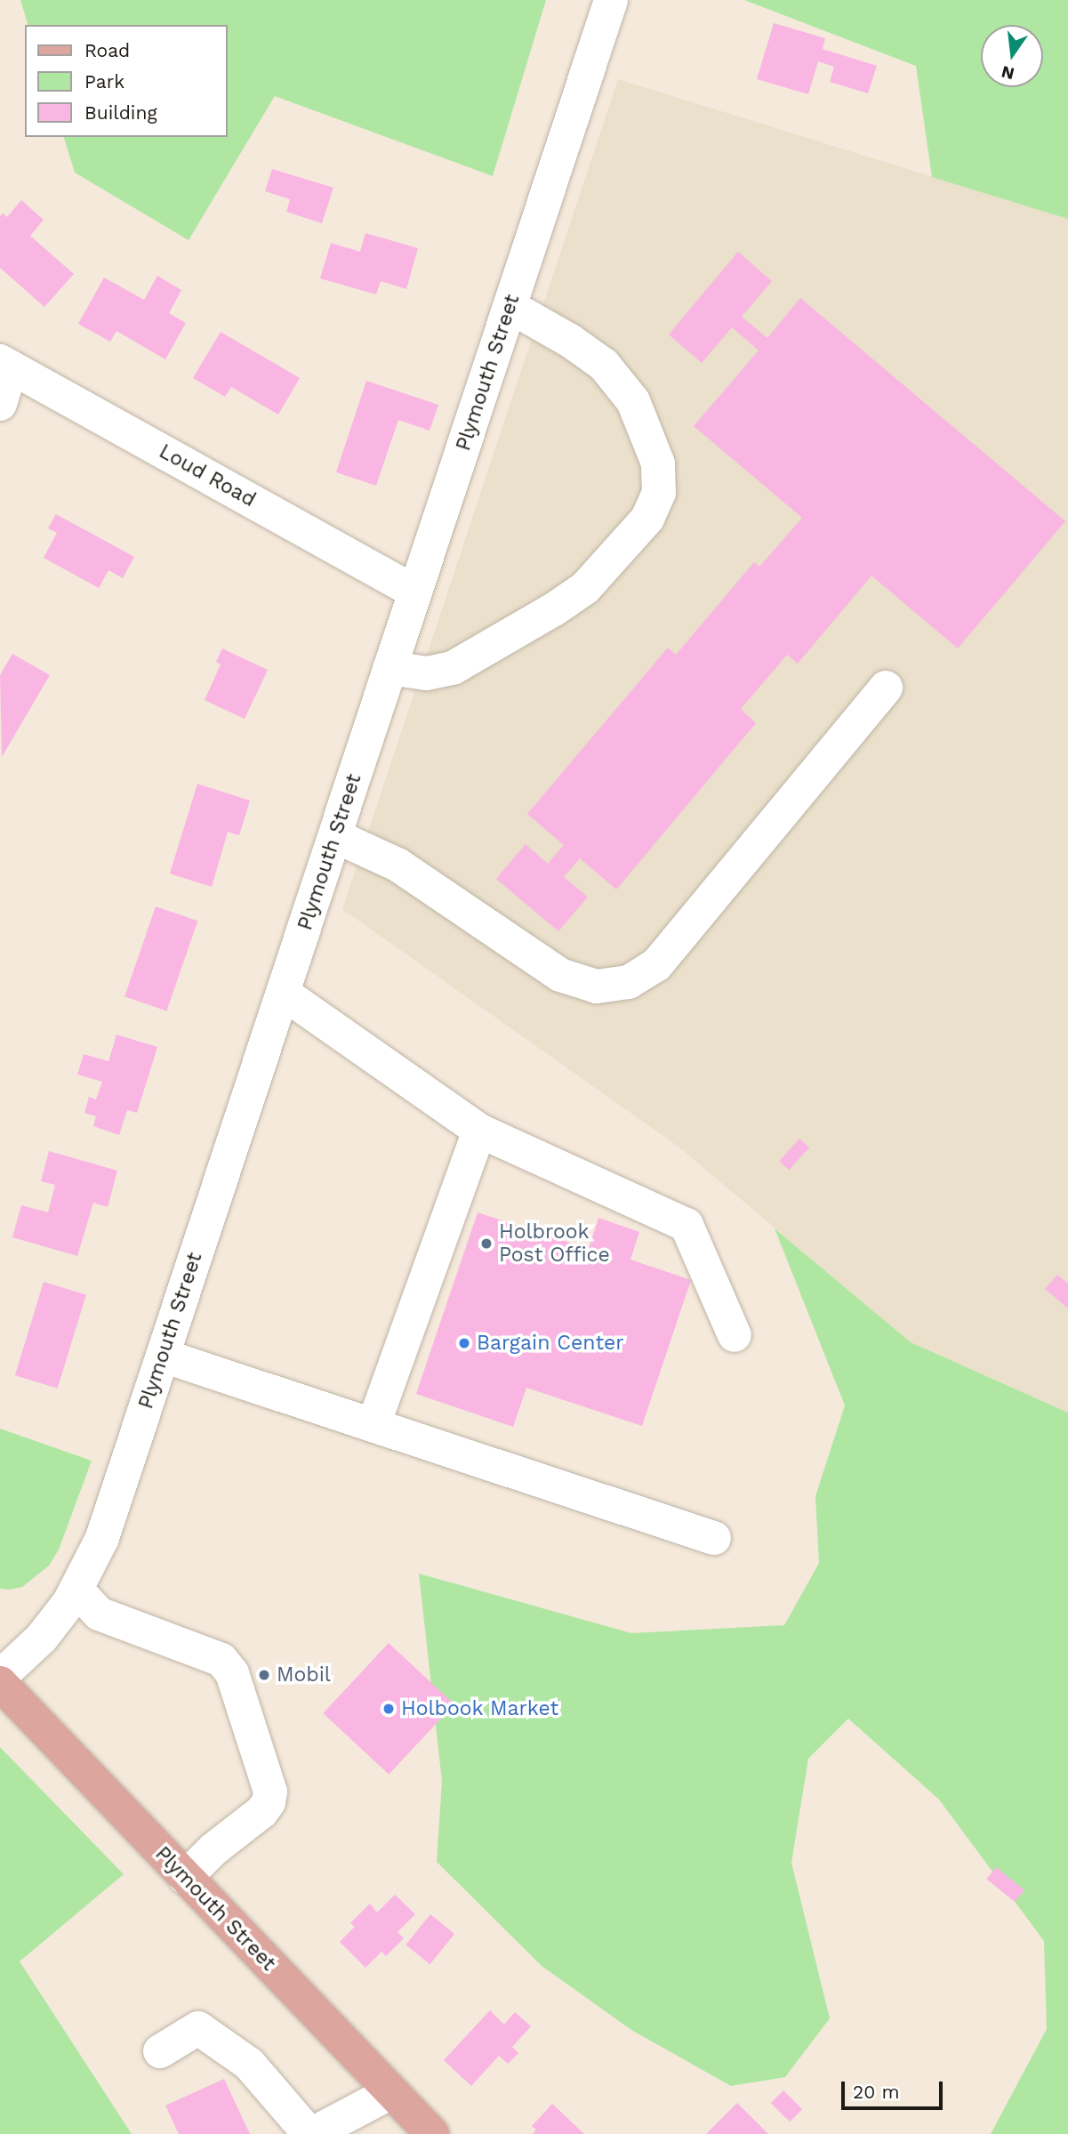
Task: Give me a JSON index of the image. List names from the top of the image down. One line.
{"streets":{"main road":["Plymouth Street"],"street":["Loud Road"]},"crossings":[["Plymouth Street","Loud Road"]],"places":["Holbrook Post Office","Bargain Center","Mobil","Holbook Market"],"legend":["Road","Park","Building"],"scale_bar":"20 m","north":"bottom"}
